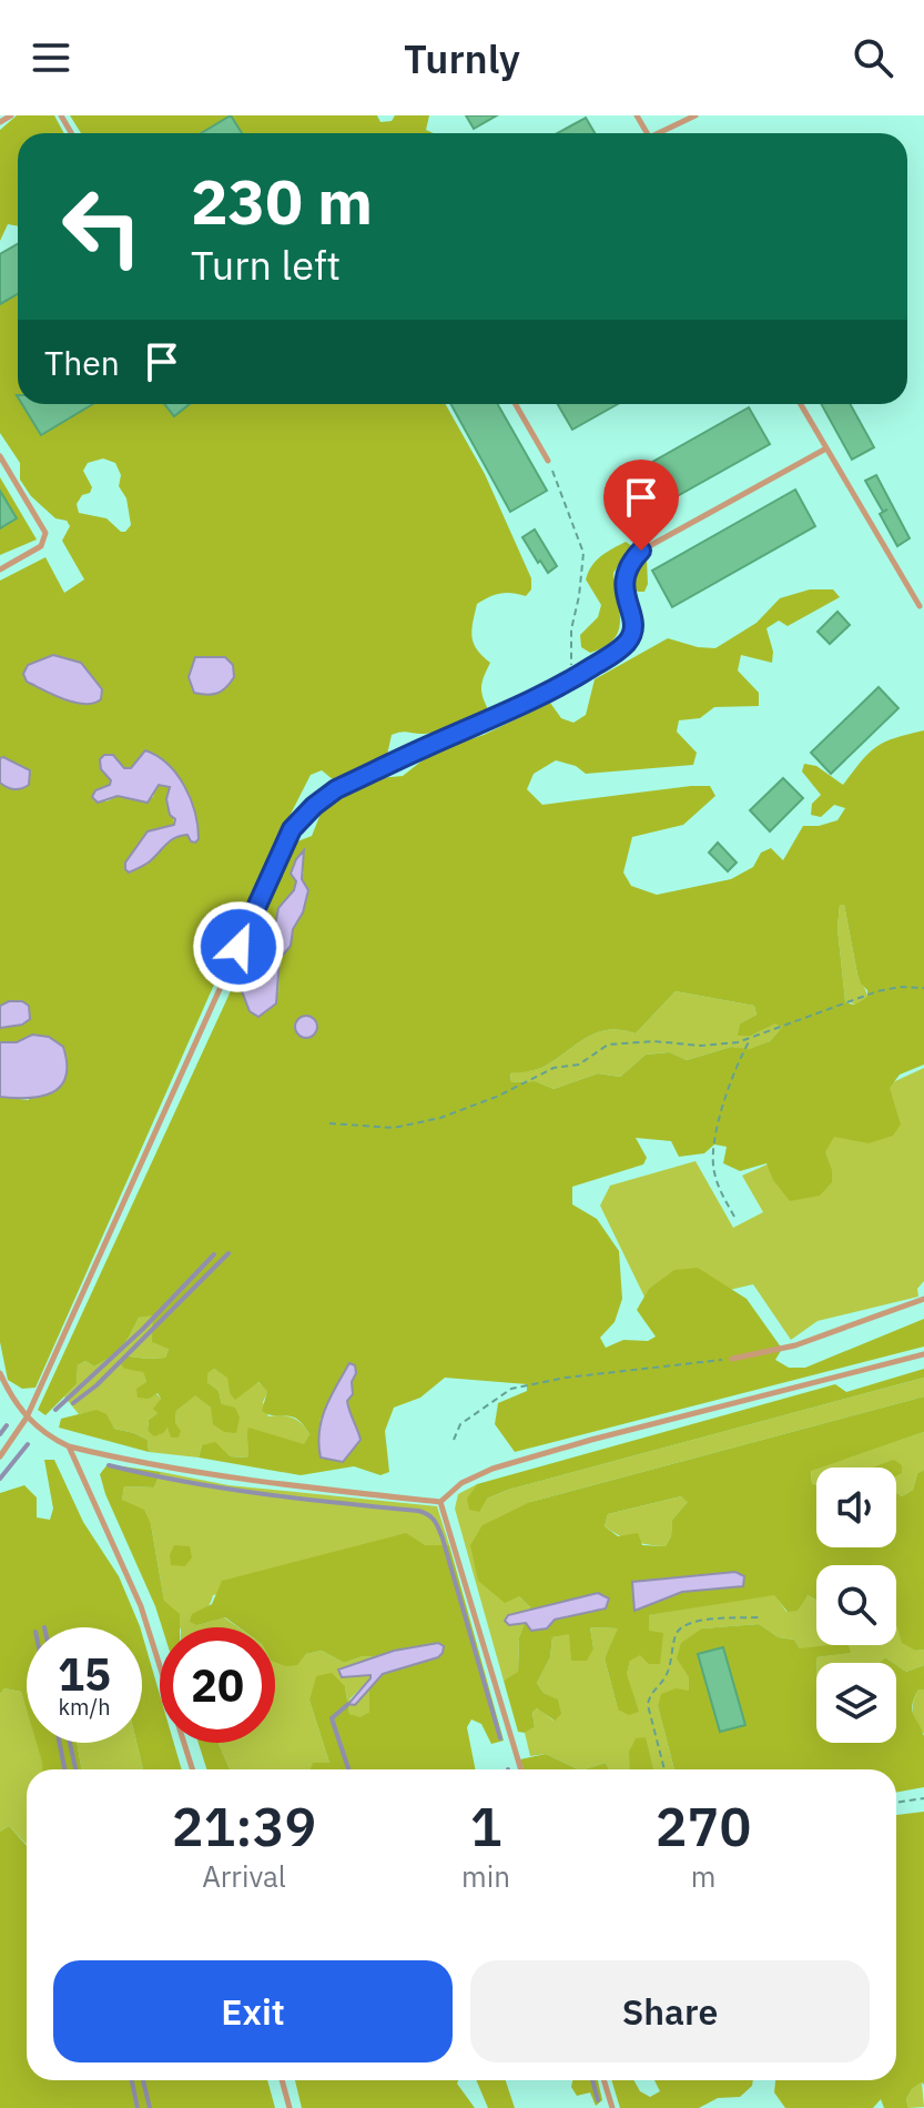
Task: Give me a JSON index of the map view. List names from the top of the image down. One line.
{"page":{"header":"Turnly","turn":["230 m","Turn left"],"then":"Then","speed":"15 km/h","limit":"20","eta":["21:39","Arrival","1","min","270","m"],"buttons":["Exit","Share"]}}
